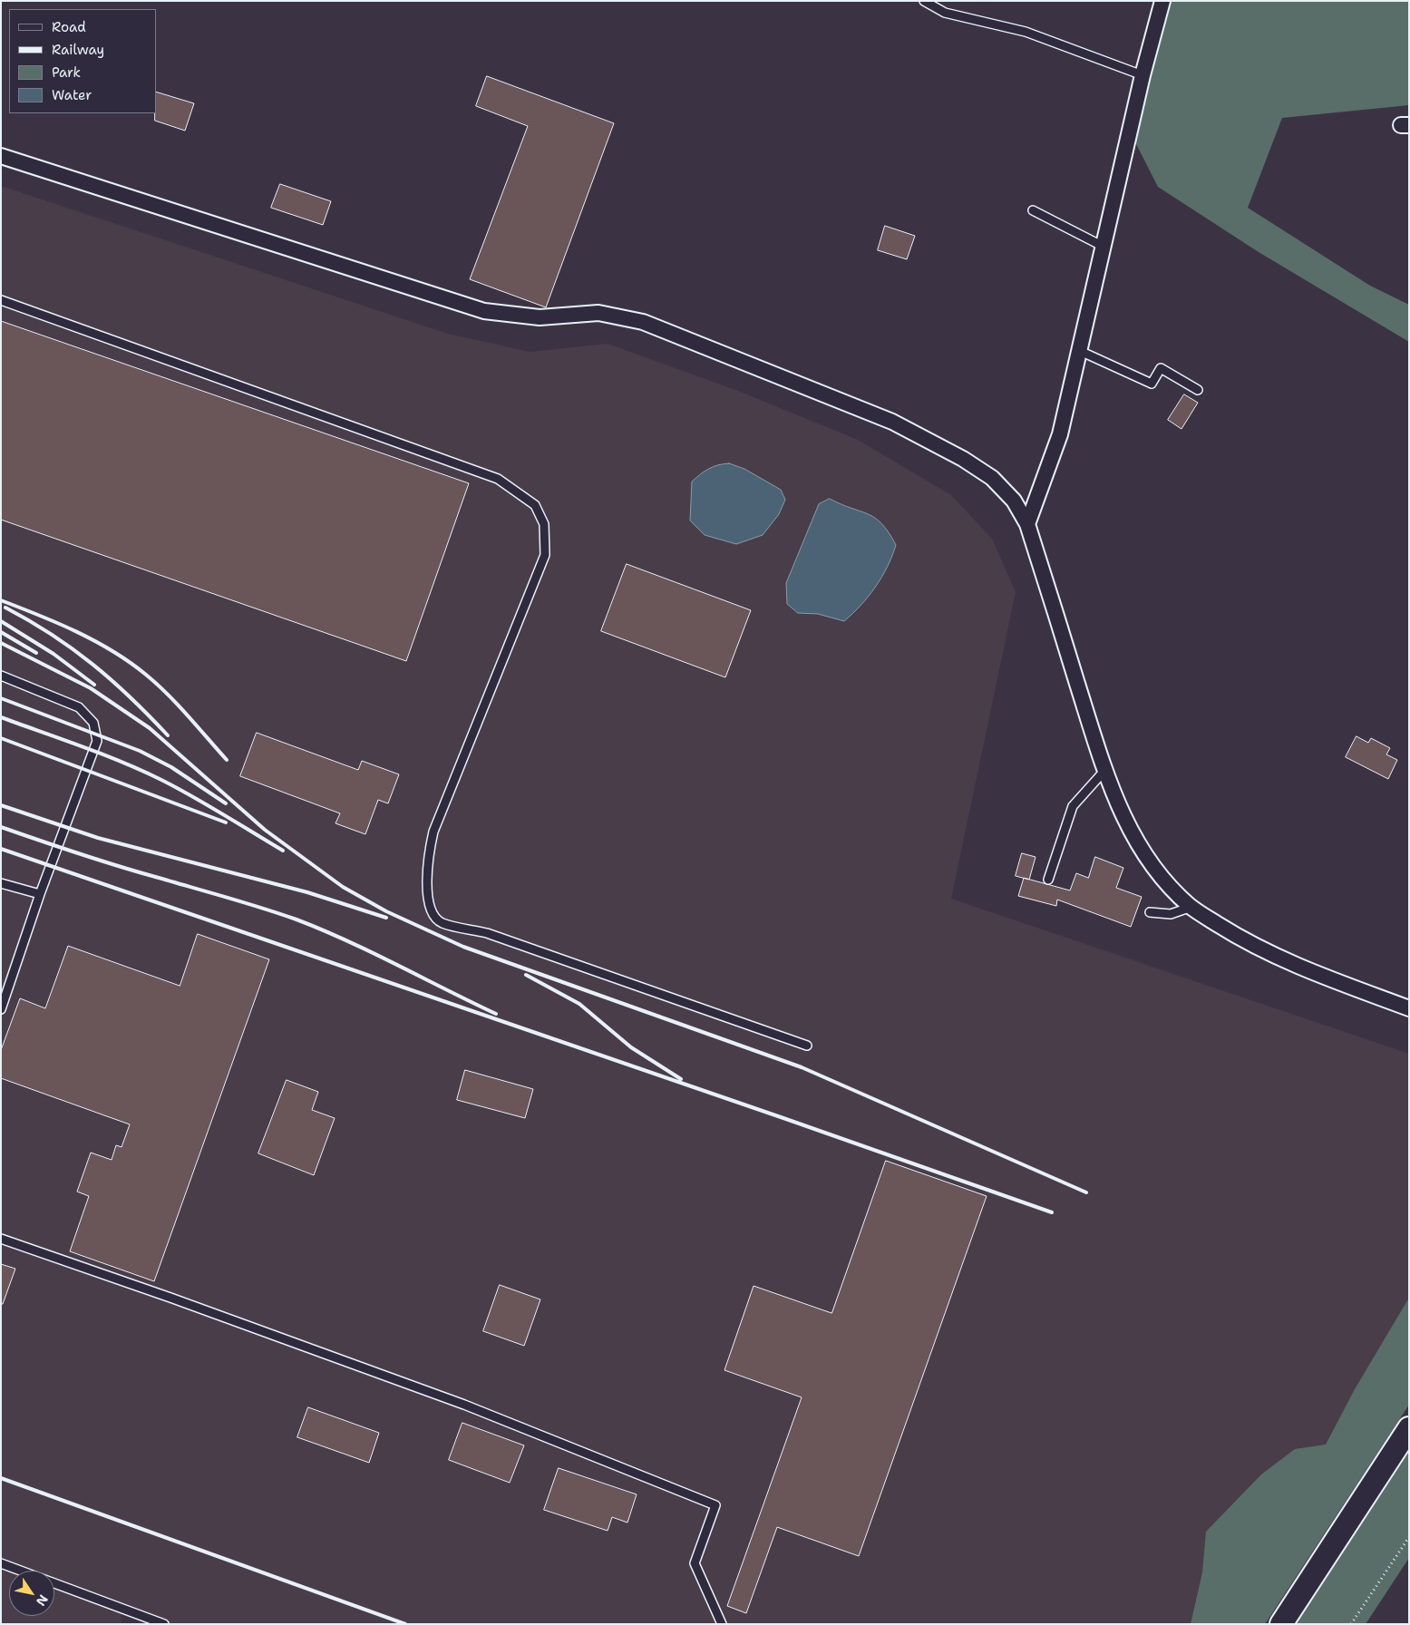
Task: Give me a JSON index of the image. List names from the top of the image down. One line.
{"legend":["Road","Railway","Park","Water"],"north":"bottom right"}
